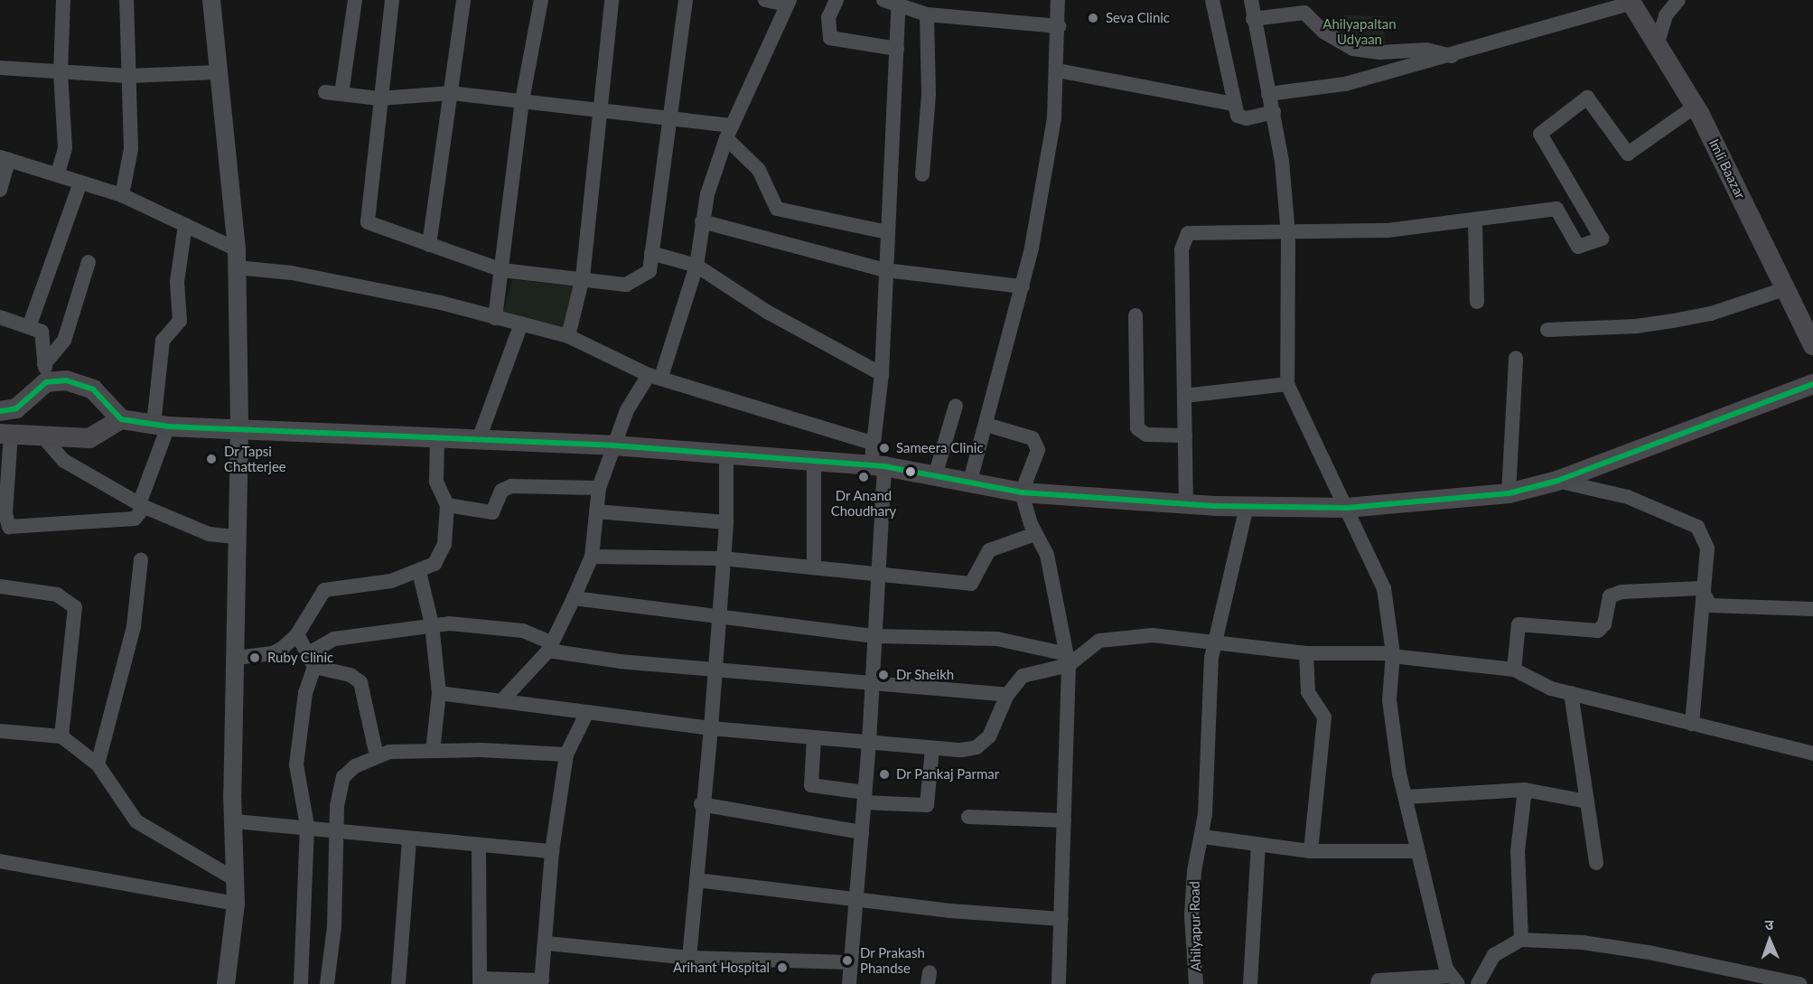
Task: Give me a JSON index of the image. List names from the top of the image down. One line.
{"streets":{"main road":["Imli Baazar"],"street":["Ahilyapur Road"]},"parks":["Ahilyapaltan Udyaan"],"places":["Seva Clinic","Sameera Clinic","Dr Tapsi Chatterjee","Dr Anand Choudhary","Ruby Clinic","Dr Sheikh","Dr Pankaj Parmar","Dr Prakash Phandse","Arihant Hospital"],"north":"top"}
